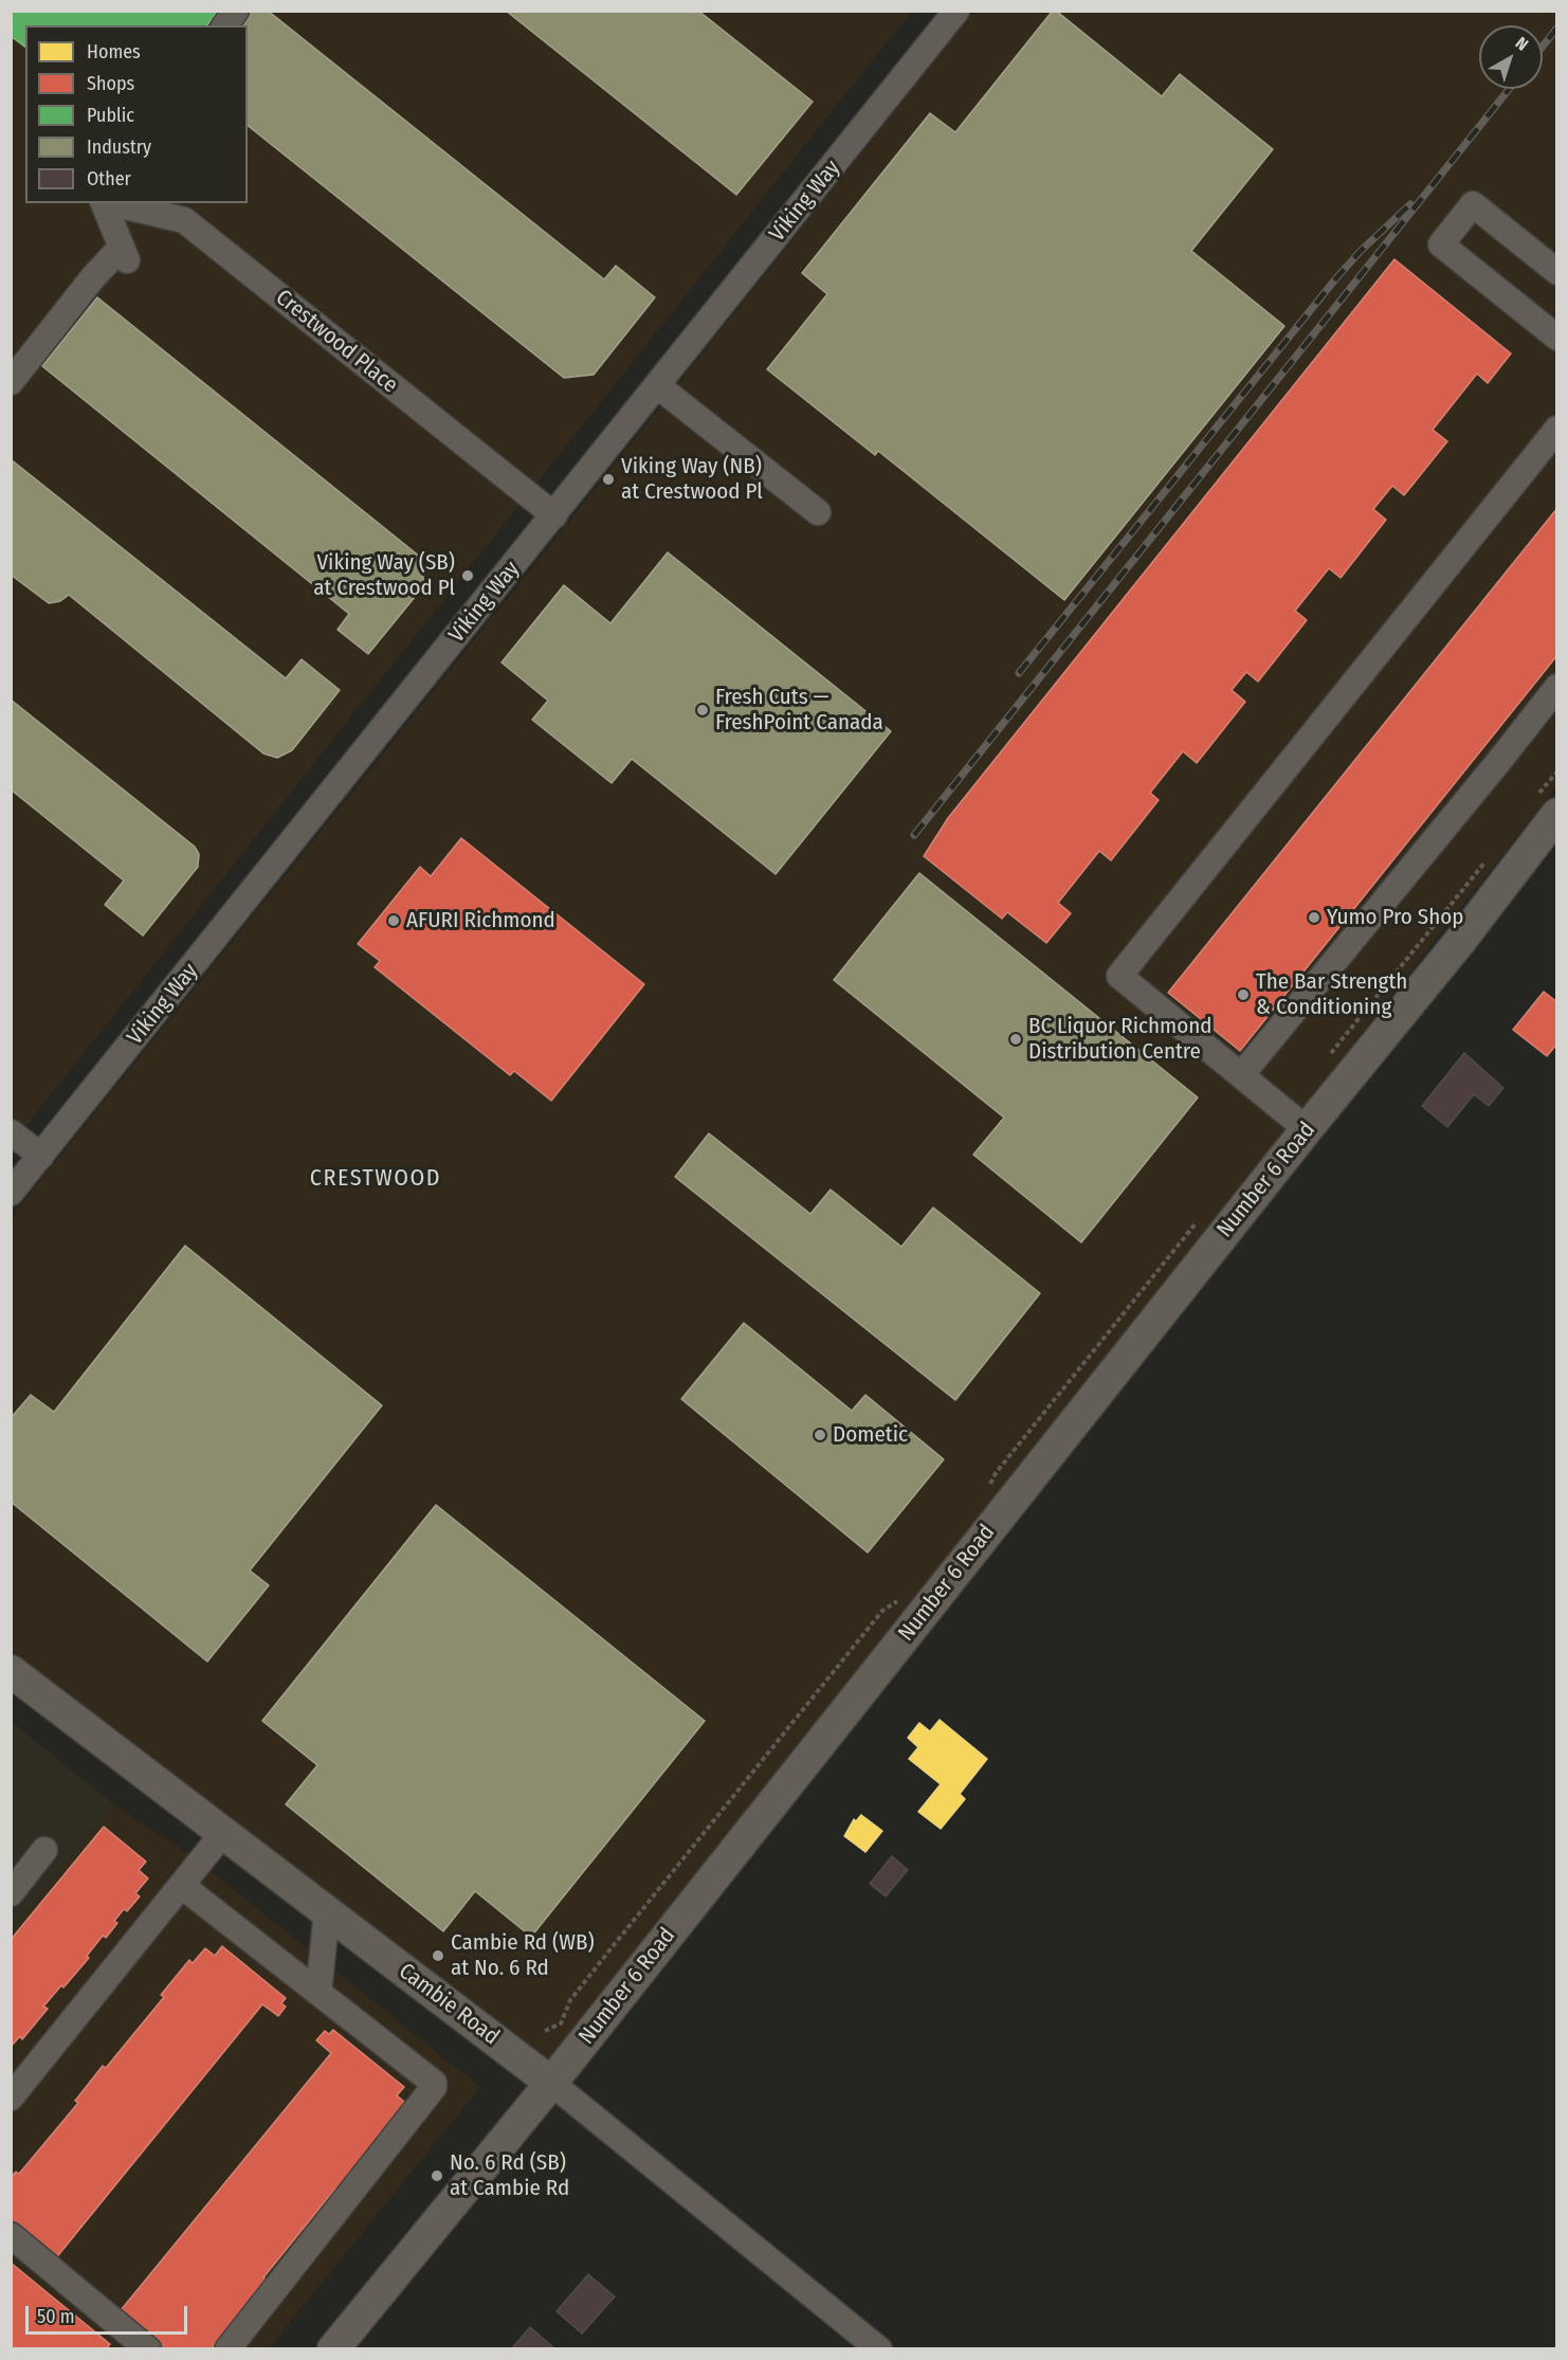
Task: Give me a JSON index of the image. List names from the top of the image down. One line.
{"streets":{"main road":["Number 6 Road","Cambie Road"],"street":["Viking Way","Crestwood Place"]},"crossings":[["Viking Way","Crestwood Place"],["Number 6 Road","Cambie Road"]],"districts":["CRESTWOOD"],"places":["Viking Way (NB) at Crestwood Pl","Viking Way (SB) at Crestwood Pl","Fresh Cuts — FreshPoint Canada","Yumo Pro Shop","AFURI Richmond","The Bar Strength & Conditioning","BC Liquor Richmond Distribution Centre","Dometic","Cambie Rd (WB) at No. 6 Rd","No. 6 Rd (SB) at Cambie Rd"],"legend":["Homes","Shops","Public","Industry","Other"],"scale_bar":"50 m","north":"top right"}
